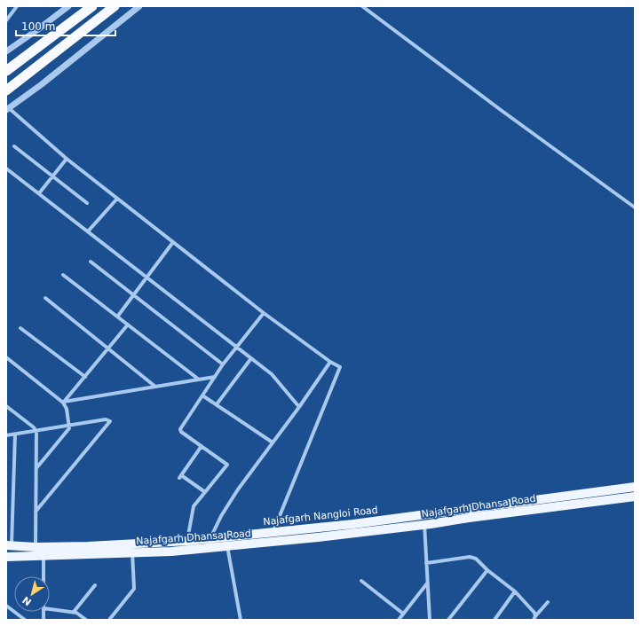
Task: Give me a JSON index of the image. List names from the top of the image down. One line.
{"streets":{"main road":["Najafgarh Dhansa Road","Najafgarh Nangloi Road"]},"crossings":[["Najafgarh Dhansa Road","Najafgarh Nangloi Road"]],"scale_bar":"100 m","north":"bottom left"}
